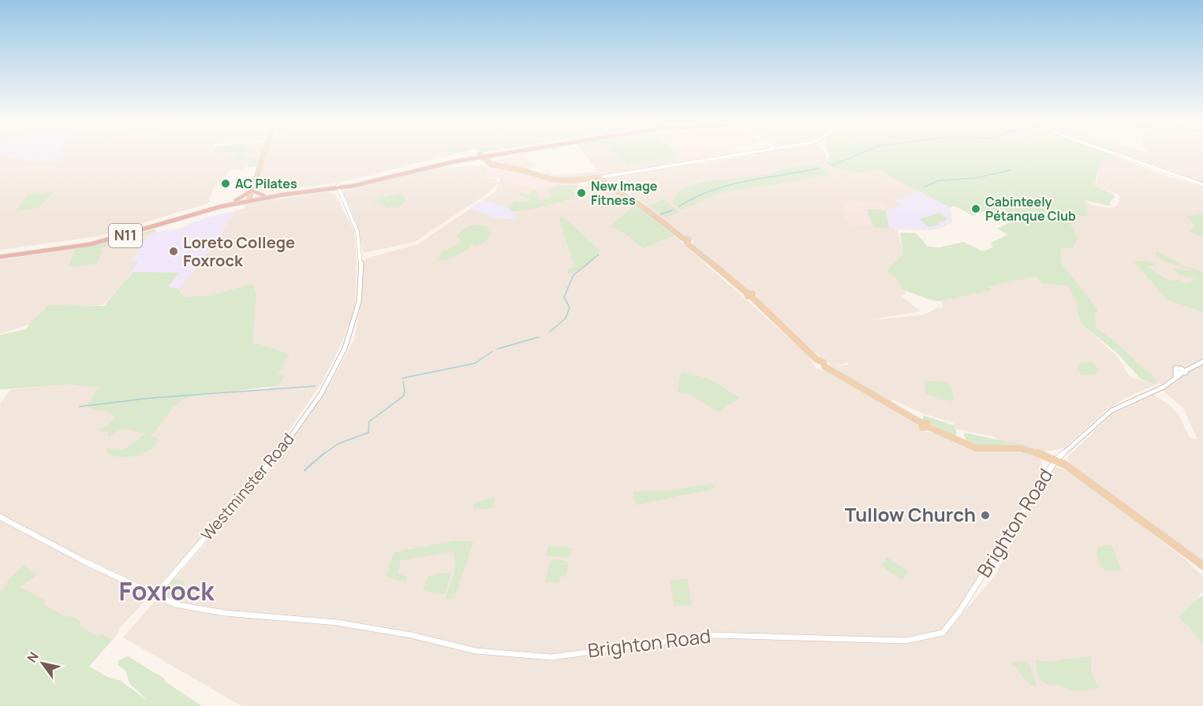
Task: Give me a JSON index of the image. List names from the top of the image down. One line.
{"streets":{"highway":["N11"],"street":["Westminster Road","Brighton Road"]},"crossings":[["N11","Westminster Road"],["Westminster Road","Brighton Road"]],"districts":["Foxrock"],"places":["AC Pilates","New Image Fitness","Cabinteely Pétanque Club","Loreto College Foxrock","Tullow Church"],"north":"top left"}
